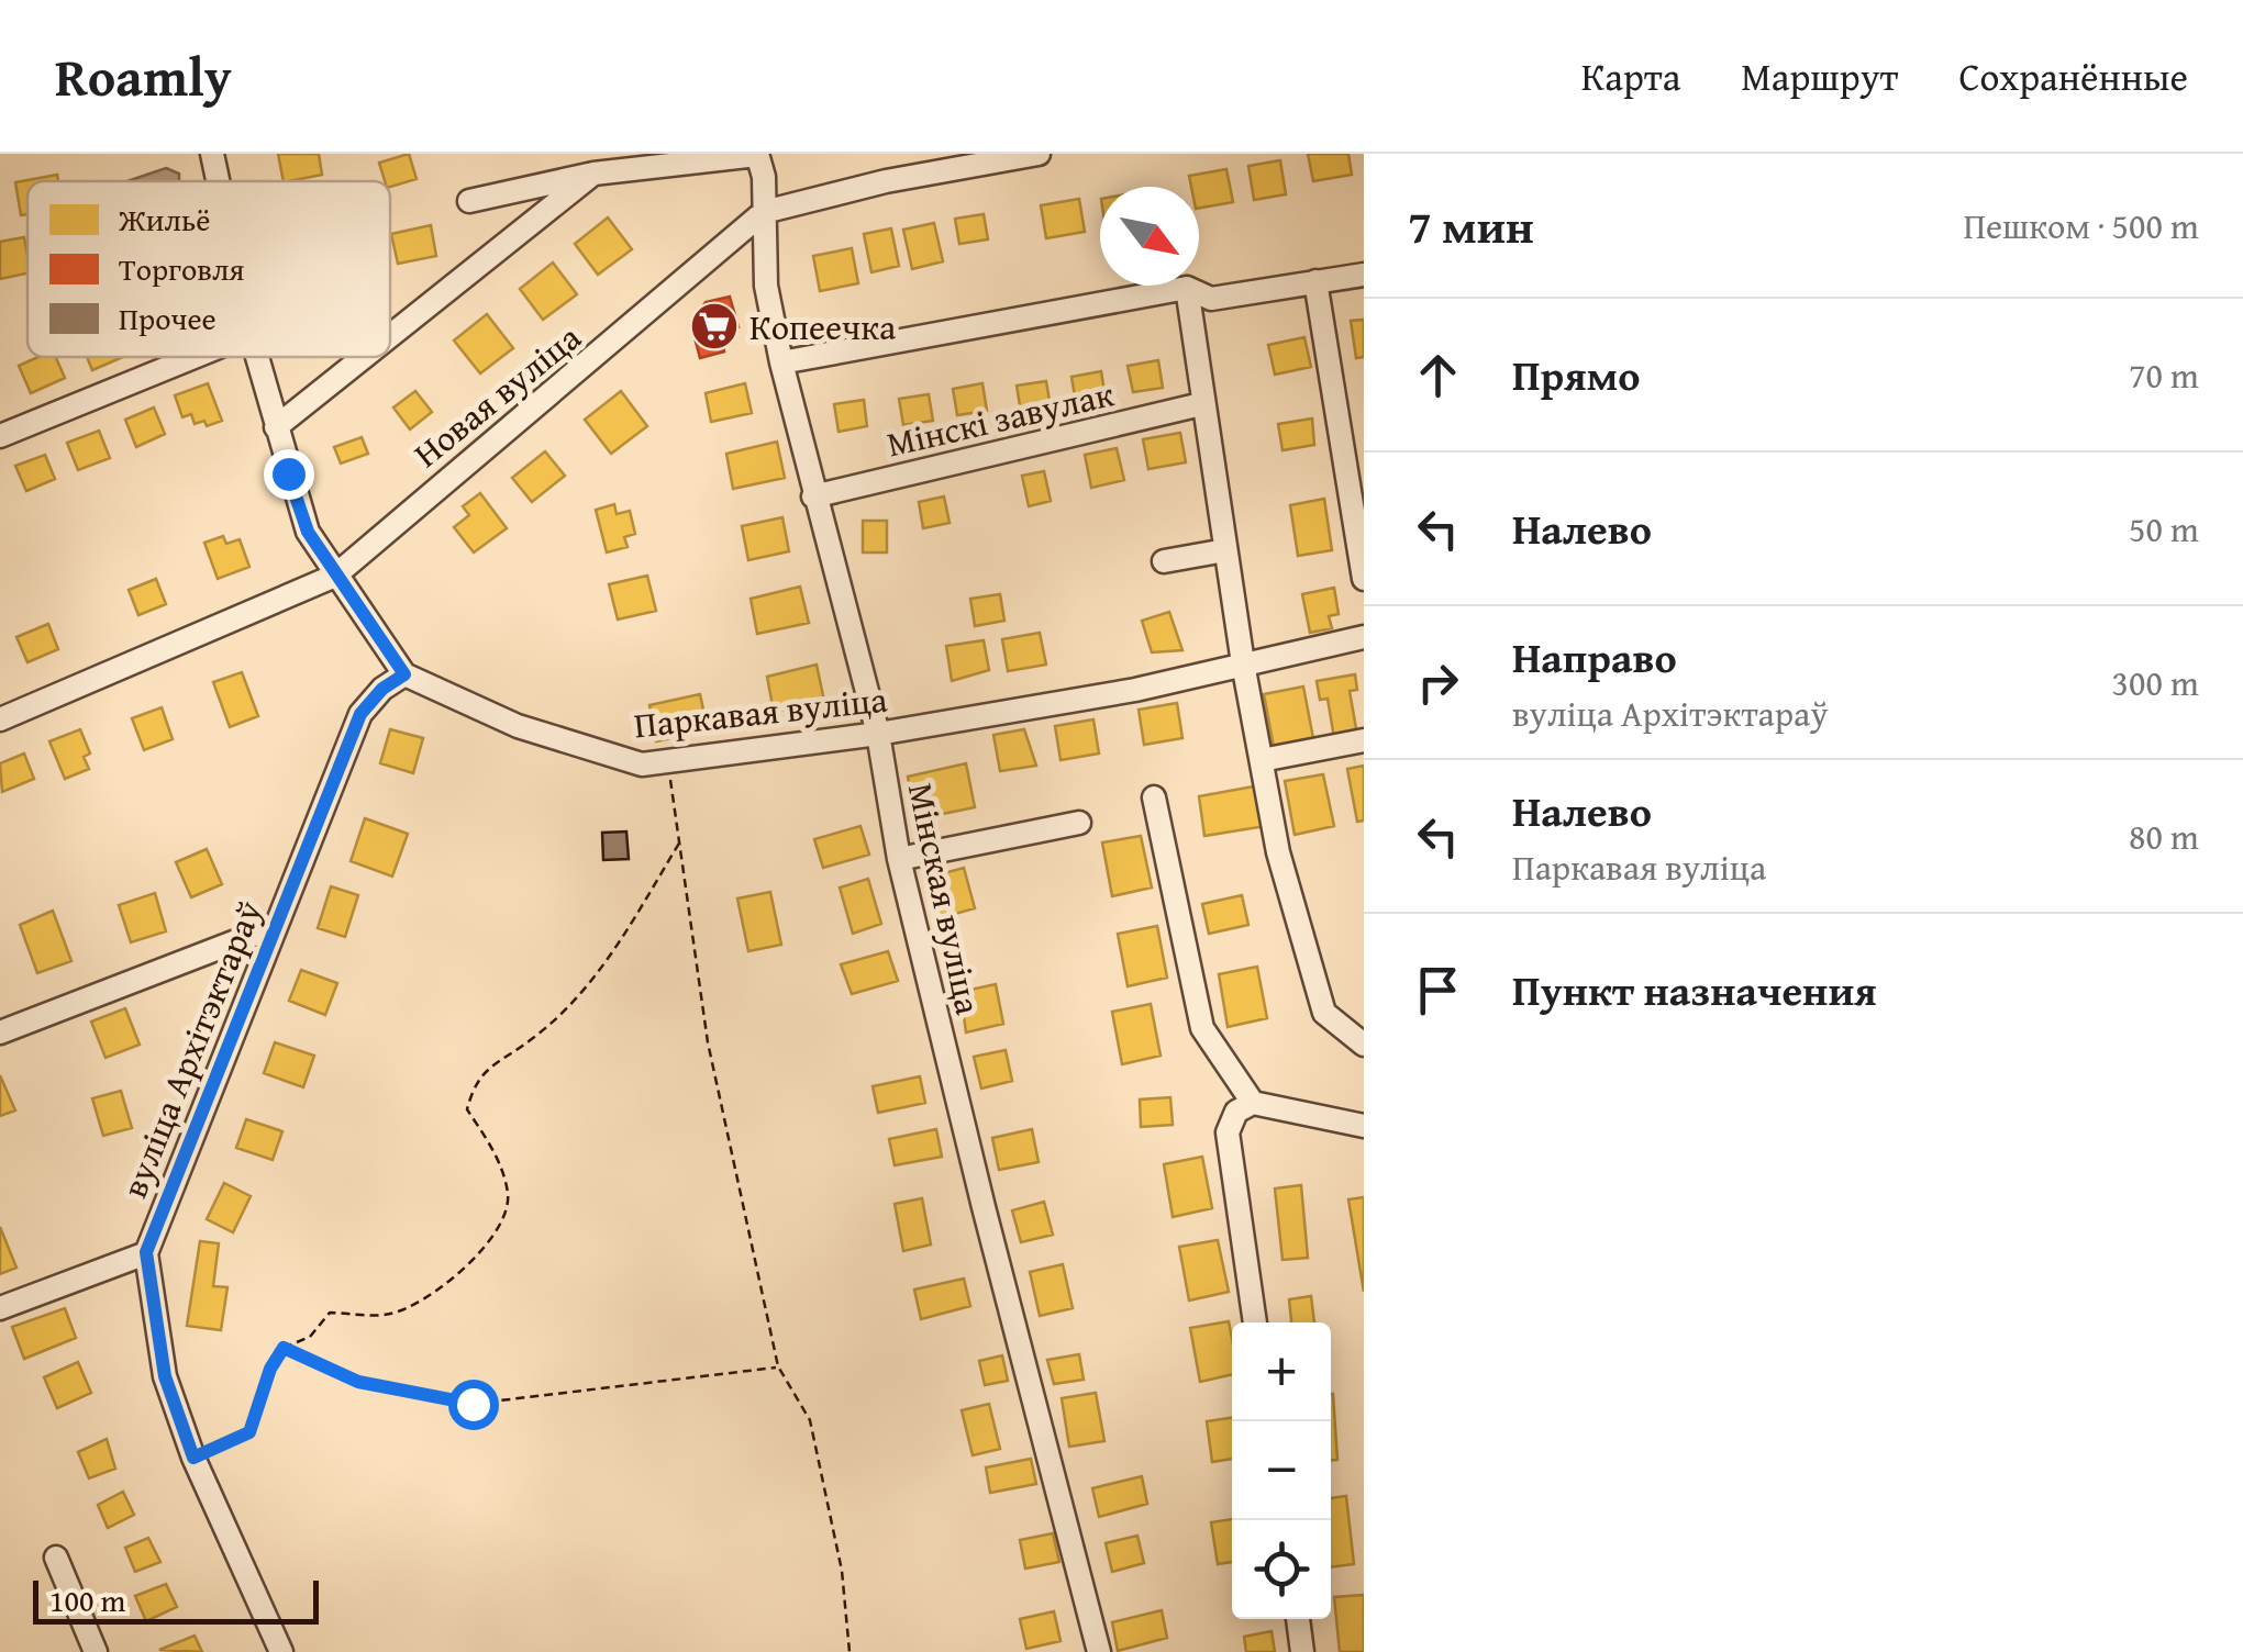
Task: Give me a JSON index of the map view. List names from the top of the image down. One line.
{"streets":{"street":["Новая вуліца","Мінскі завулак","Паркавая вуліца","Мінская вуліца","вуліца Архітэктараў"]},"crossings":[["Новая вуліца","Мінская вуліца"],["Мінскі завулак","Мінская вуліца"],["Паркавая вуліца","Мінская вуліца"],["Паркавая вуліца","вуліца Архітэктараў"]],"places":{"supermarket":["Копеечка"]},"legend":["Жильё","Торговля","Прочее"],"scale_bar":"100 m","north":"bottom right","page":{"header":"Roamly","nav":["Карта","Маршрут","Сохранённые"],"heading":["7 мин","Пешком · 500 m"],"list":[["Прямо","70 m"],["Налево","50 m"],["Направо","вуліца Архітэктараў","300 m"],["Налево","Паркавая вуліца","80 m"],"Пункт назначения"],"map_buttons":["+","−"],"scale":"100 m"}}
